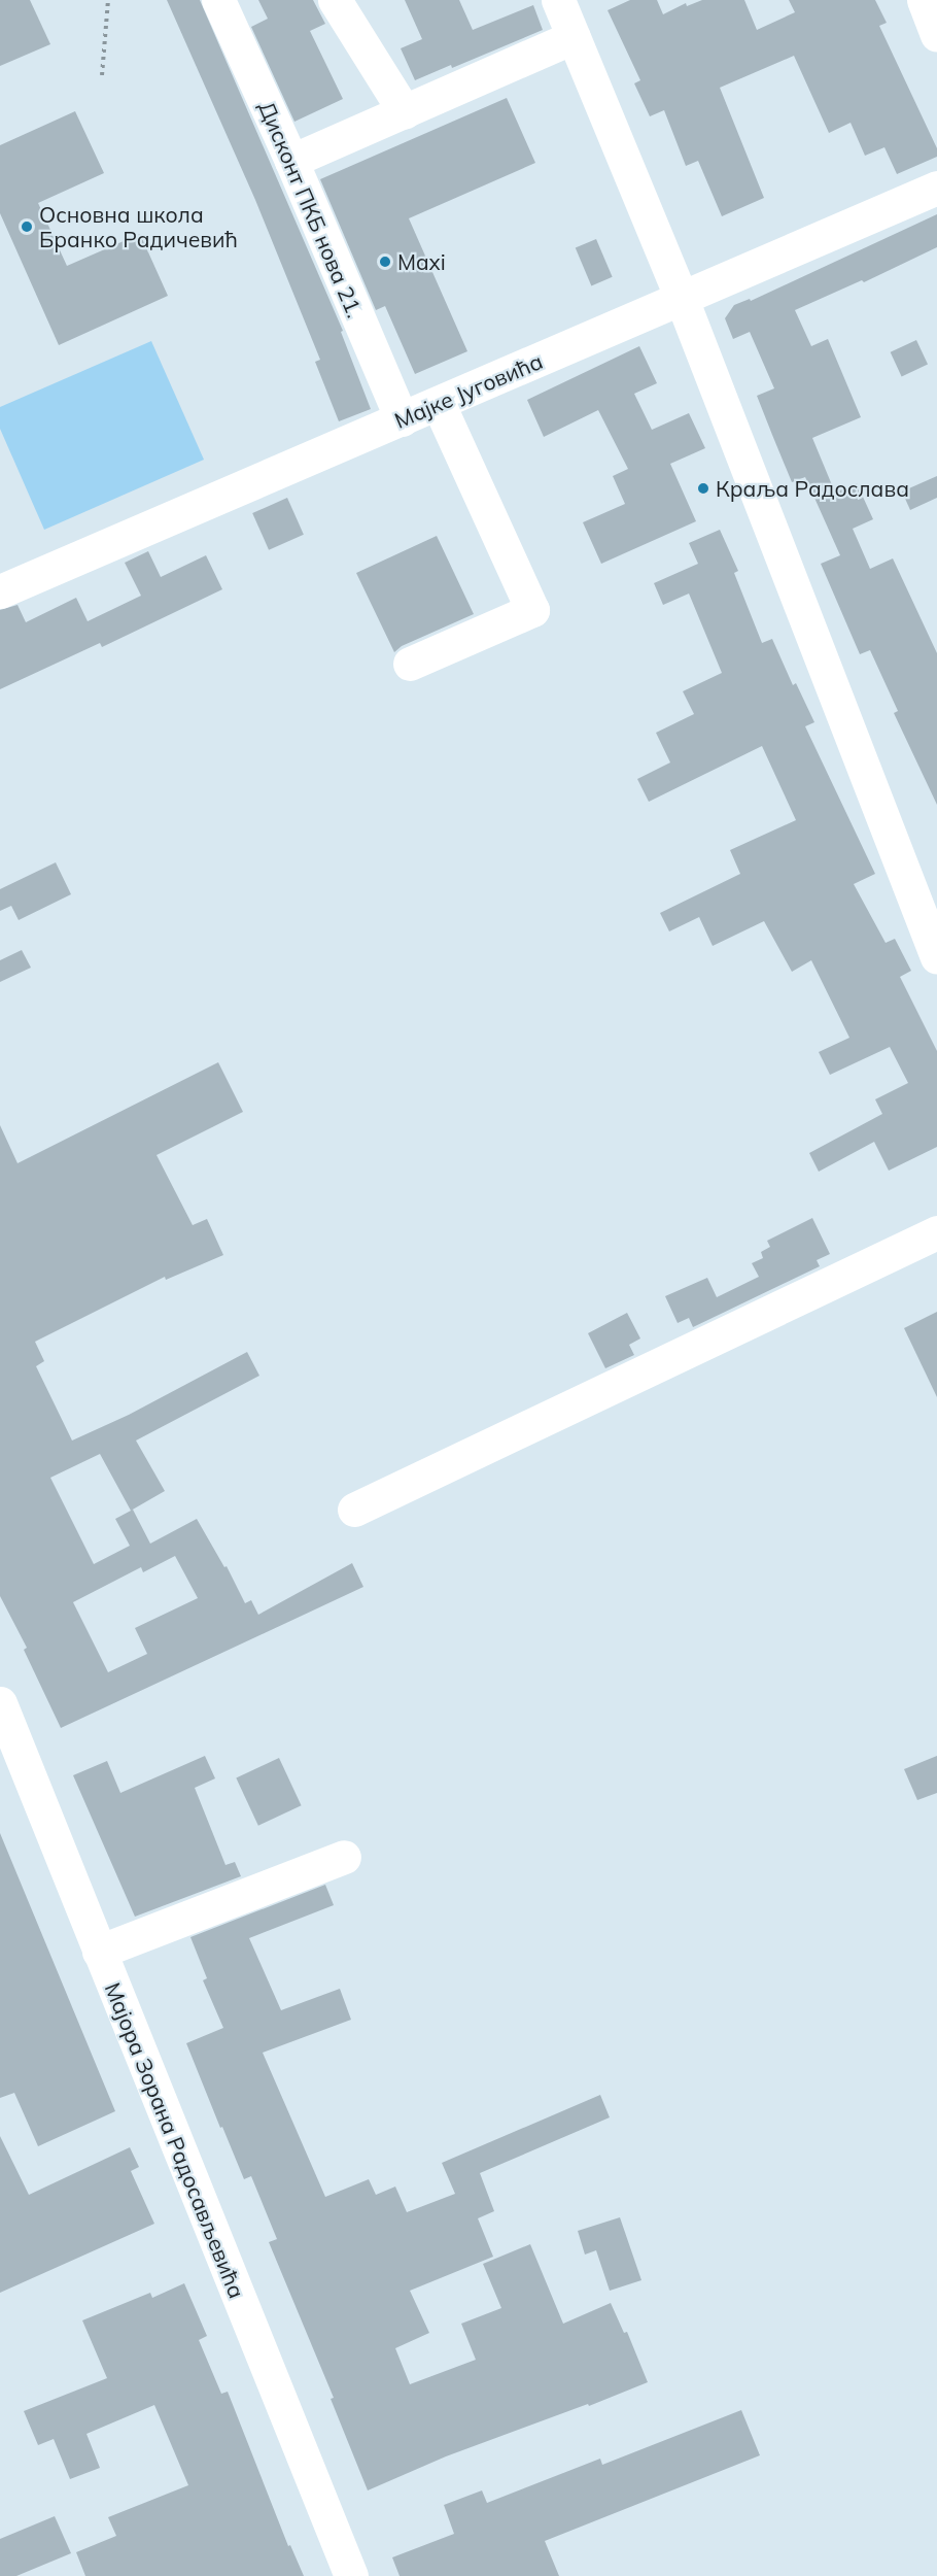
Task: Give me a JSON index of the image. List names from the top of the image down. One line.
{"streets":{"street":["Дисконт ПКБ нова 21.","Мајке Југовића","Мајора Зорана Радосављевића"]},"crossings":[["Дисконт ПКБ нова 21.","Мајке Југовића"]],"places":["Основна школа Бранко Радичевић","Maxi","Краља Радослава"]}
